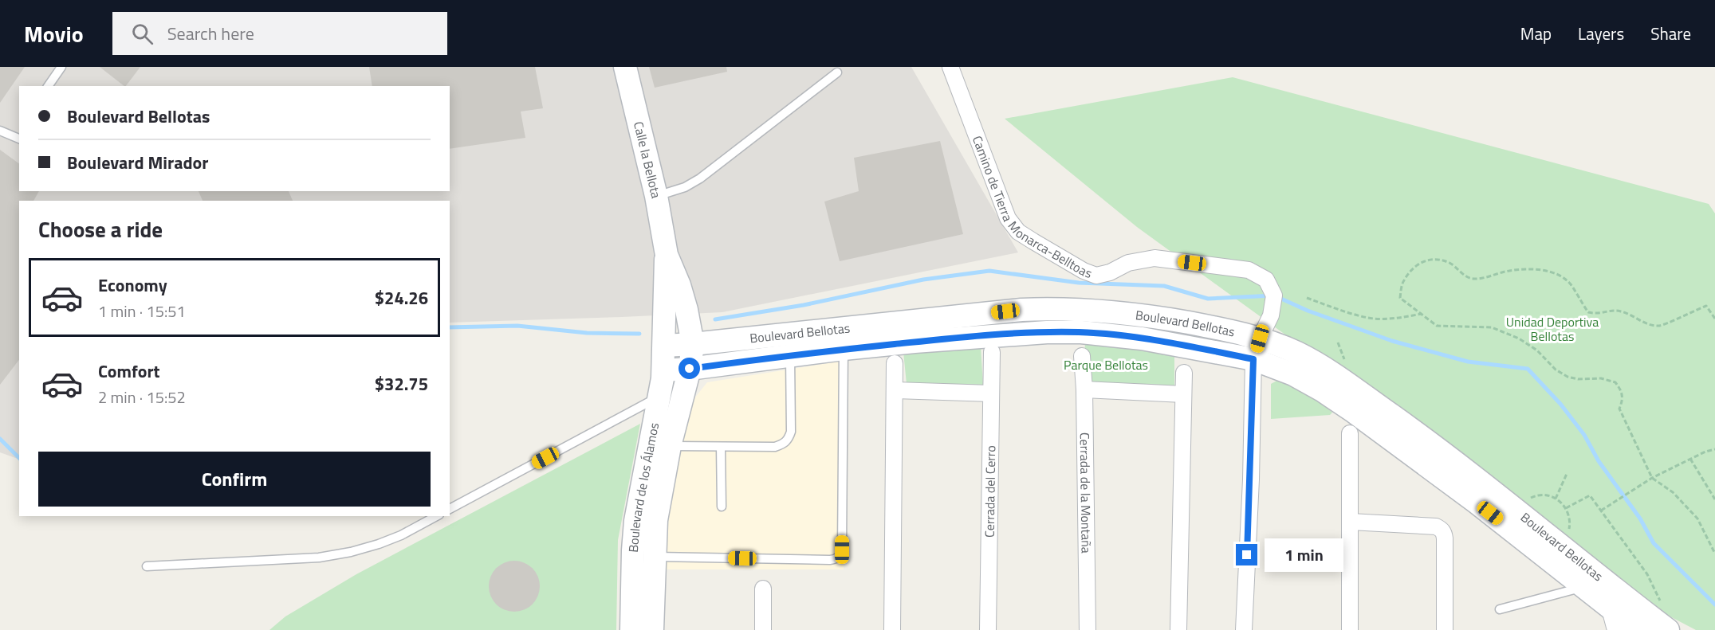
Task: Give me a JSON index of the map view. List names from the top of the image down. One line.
{"streets":{"street":["Calle la Bellota","Camino de Tierra Monarca-Belltoas","Boulevard Bellotas","Boulevard de los Álamos","Cerrada del Cerro","Cerrada de la Montaña"]},"crossings":[["Calle la Bellota","Boulevard Bellotas"],["Calle la Bellota","Boulevard de los Álamos"],["Camino de Tierra Monarca-Belltoas","Boulevard Bellotas"],["Boulevard Bellotas","Boulevard de los Álamos"],["Boulevard Bellotas","Cerrada del Cerro"]],"parks":["Unidad Deportiva Bellotas","Parque Bellotas"],"page":{"header":"Movio","search":"Search here","nav":["Map","Layers","Share"],"banner":["Boulevard Bellotas","Boulevard Mirador"],"heading":"Choose a ride","list":[{"name":"Economy","note":"1 min · 15:51","value":"$24.26"},{"name":"Comfort","note":"2 min · 15:52","value":"$32.75"}],"buttons":"Confirm","bubble":"1 min"}}
